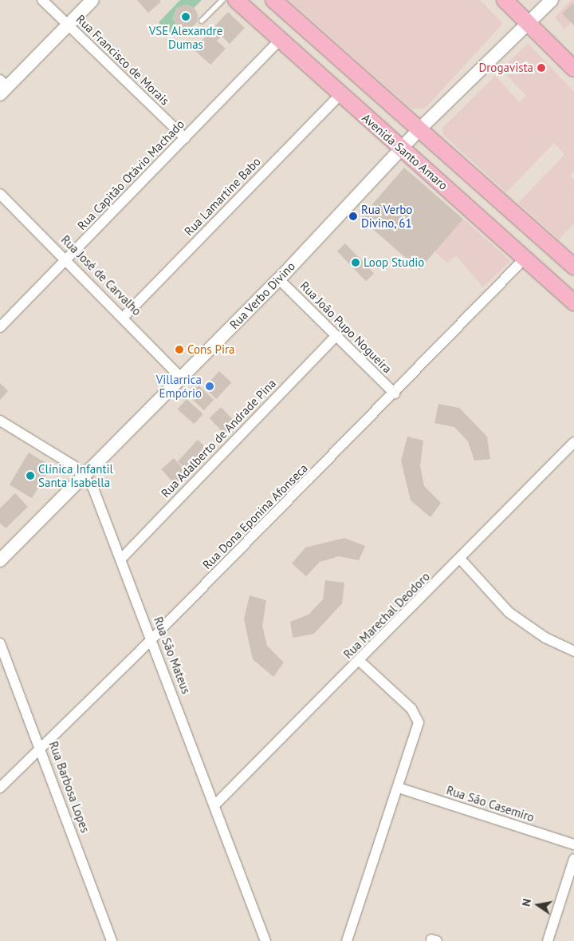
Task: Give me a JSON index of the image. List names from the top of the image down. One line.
{"streets":{"main road":["Avenida Santo Amaro"],"street":["Rua Francisco de Morais","Rua Capitão Otávio Machado","Rua Lamartine Babo","Rua José de Carvalho","Rua Verbo Divino","Rua João Pupo Nogueira","Rua Adalberto de Andrade Pina","Rua Dona Eponina Afonseca","Rua Marechal Deodoro","Rua São Mateus","Rua Barbosa Lopes","Rua São Casemiro"]},"crossings":[["Rua Francisco de Morais","Rua Capitão Otávio Machado"],["Avenida Santo Amaro","Rua Capitão Otávio Machado"],["Avenida Santo Amaro","Rua Lamartine Babo"],["Avenida Santo Amaro","Rua Verbo Divino"],["Avenida Santo Amaro","Rua Dona Eponina Afonseca"],["Rua Capitão Otávio Machado","Rua José de Carvalho"],["Rua Lamartine Babo","Rua José de Carvalho"],["Rua José de Carvalho","Rua Verbo Divino"],["Rua Verbo Divino","Rua João Pupo Nogueira"],["Rua Verbo Divino","Rua São Mateus"],["Rua João Pupo Nogueira","Rua Adalberto de Andrade Pina"],["Rua João Pupo Nogueira","Rua Dona Eponina Afonseca"],["Rua Adalberto de Andrade Pina","Rua São Mateus"],["Rua Dona Eponina Afonseca","Rua São Mateus"],["Rua Dona Eponina Afonseca","Rua Barbosa Lopes"],["Rua Marechal Deodoro","Rua São Mateus"]],"places":["VSE Alexandre Dumas","Drogavista","Rua Verbo Divino, 61","Loop Studio","Cons Pira","Villarrica Empório","Clínica Infantil Santa Isabella"],"north":"left"}
